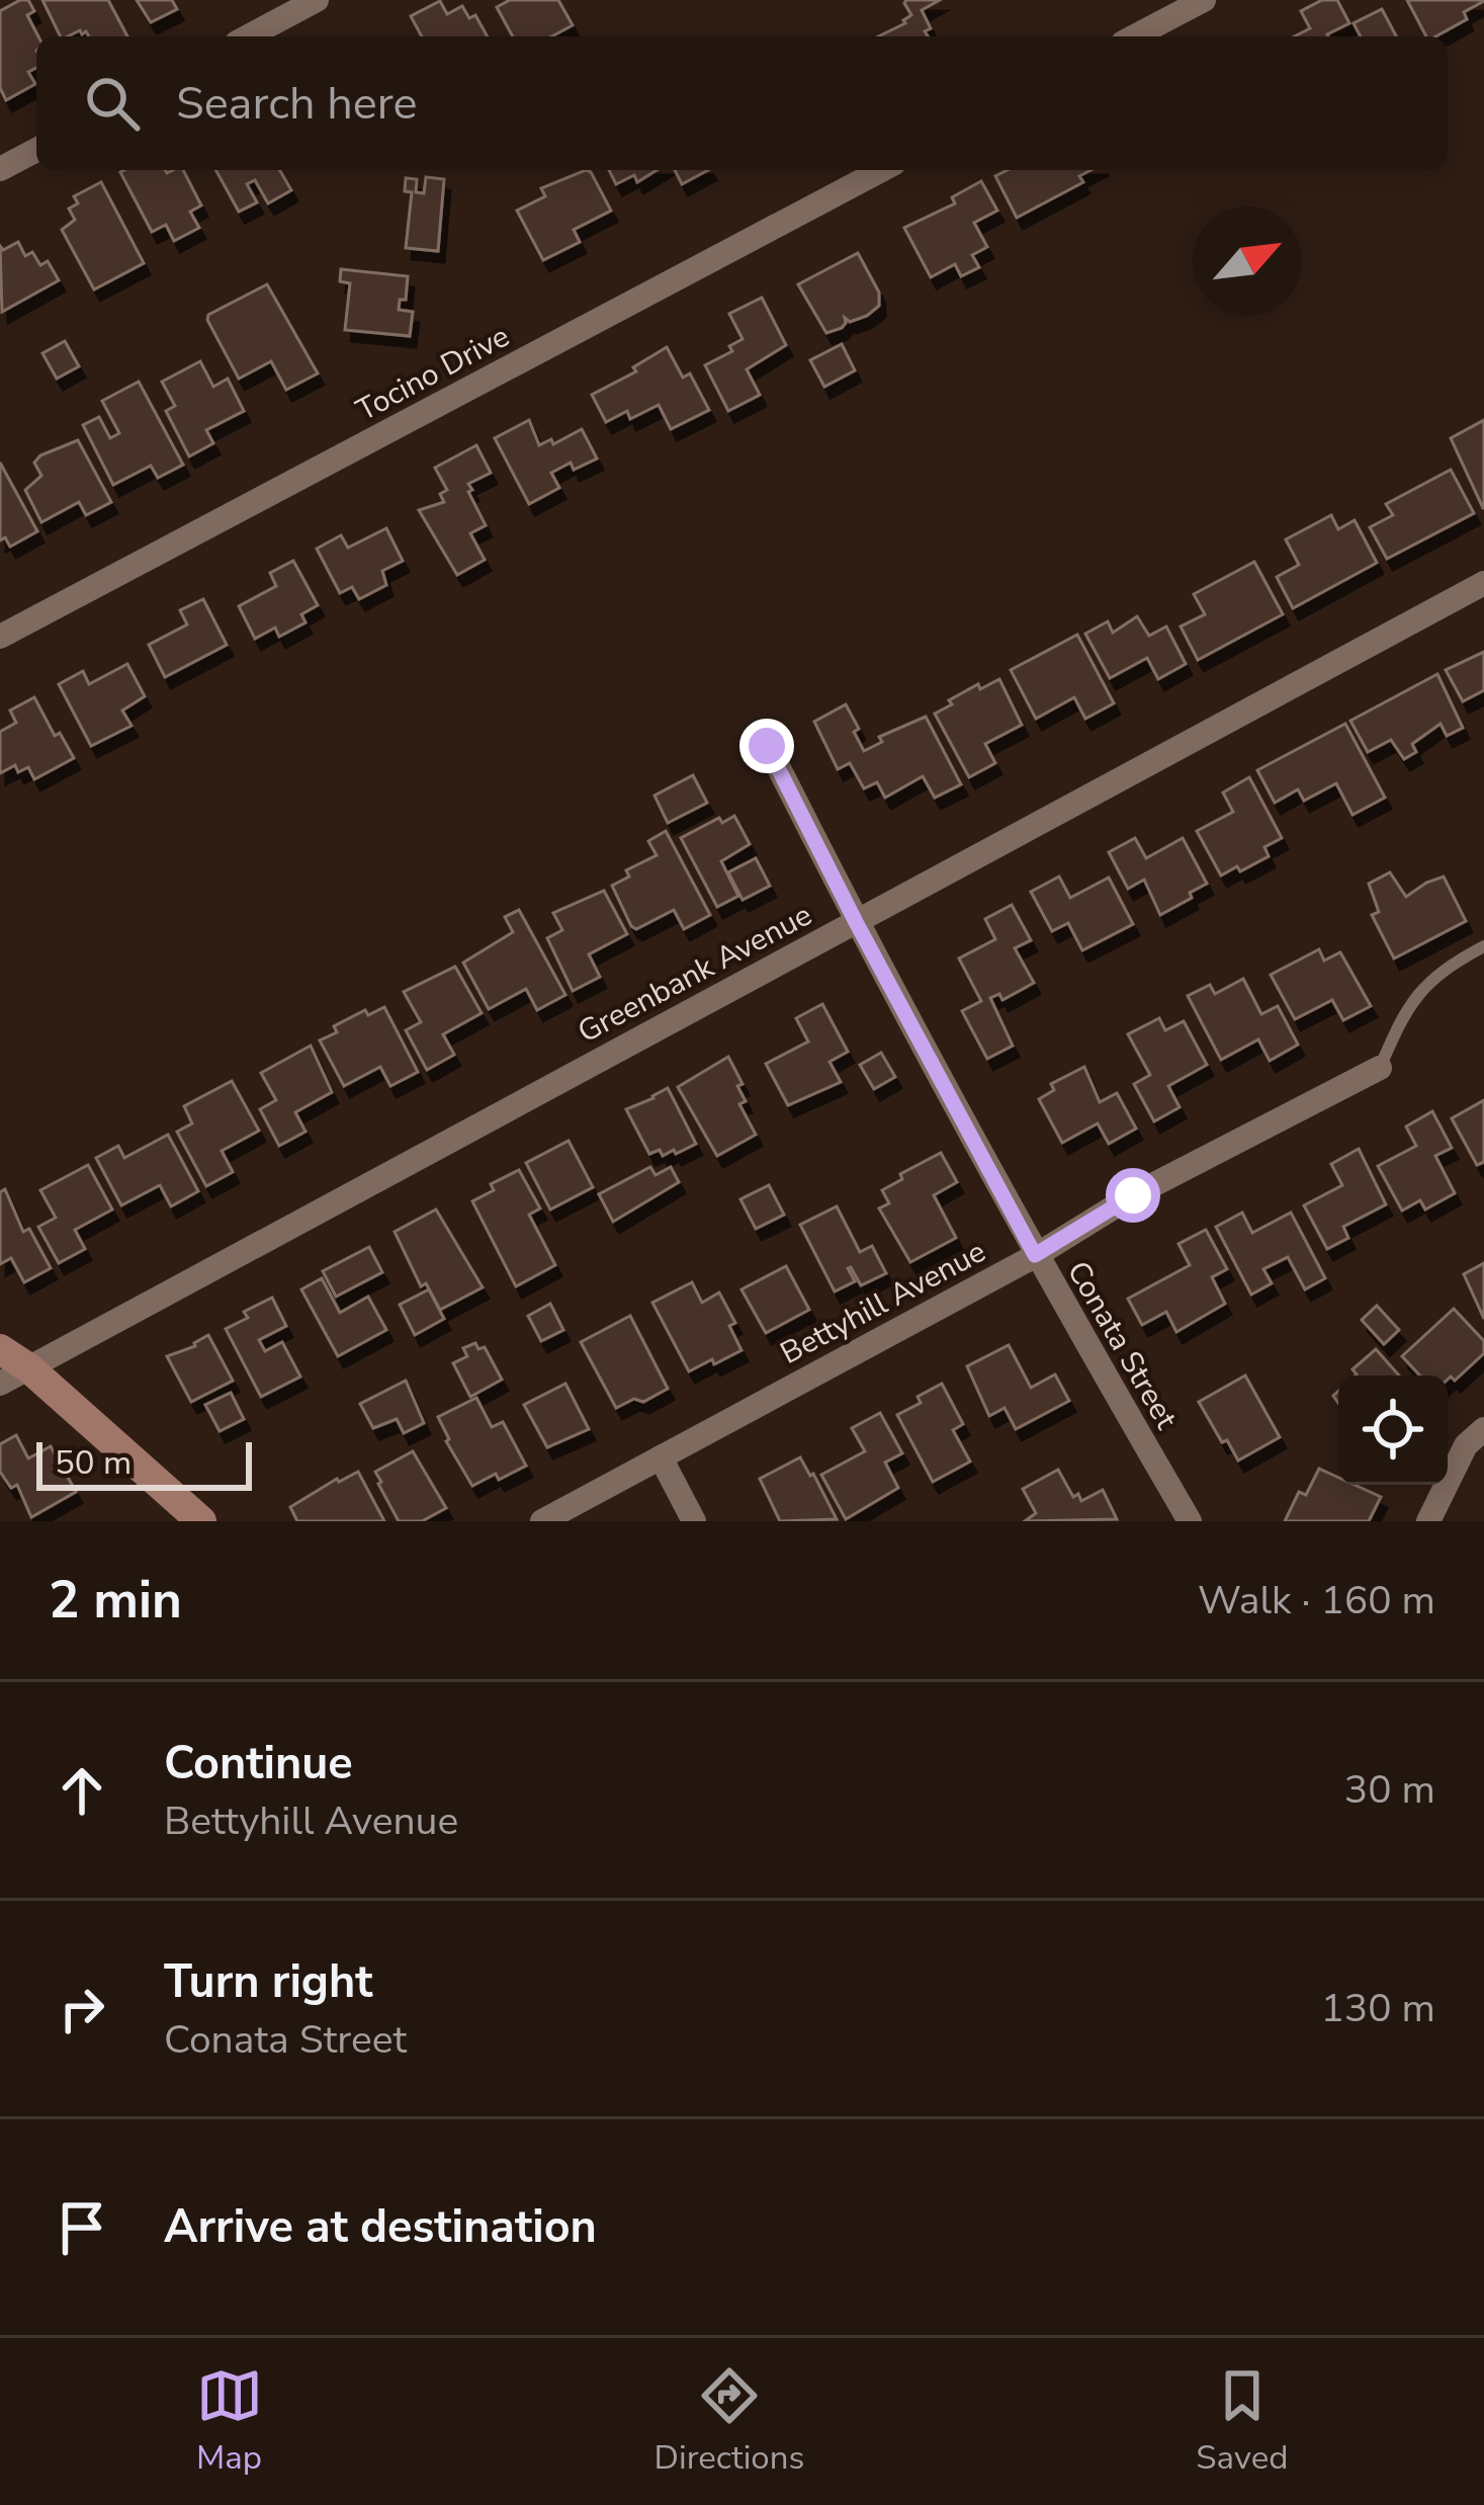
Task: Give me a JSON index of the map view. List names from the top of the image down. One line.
{"streets":{"street":["Tocino Drive","Greenbank Avenue","Bettyhill Avenue","Conata Street"]},"crossings":[["Greenbank Avenue","Conata Street"],["Bettyhill Avenue","Conata Street"]],"scale_bar":"50 m","north":"top right","page":{"search":"Search here","scale":"50 m","heading":["2 min","Walk · 160 m"],"list":[["Continue","Bettyhill Avenue","30 m"],["Turn right","Conata Street","130 m"],"Arrive at destination"],"nav":["Map","Directions","Saved"]}}
